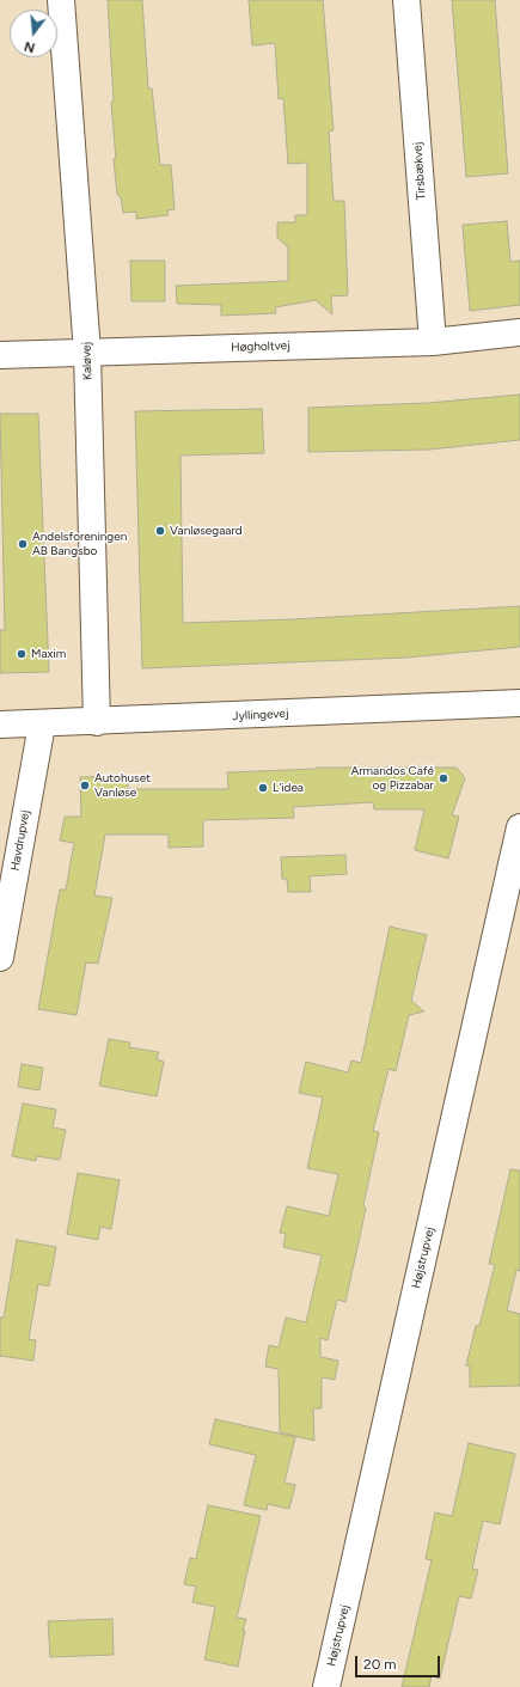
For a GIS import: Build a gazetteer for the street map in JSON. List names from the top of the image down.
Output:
{
  "streets": {
    "street": [
      "Tirsbækvej",
      "Høgholtvej",
      "Kaløvej",
      "Jyllingevej",
      "Havdrupvej",
      "Højstrupvej"
    ]
  },
  "crossings": [
    ["Tirsbækvej", "Høgholtvej"],
    ["Høgholtvej", "Kaløvej"],
    ["Kaløvej", "Jyllingevej"],
    ["Jyllingevej", "Havdrupvej"]
  ],
  "places": [
    "Vanløsegaard",
    "Andelsforeningen AB Bangsbo",
    "Maxim",
    "Armandos Café og Pizzabar",
    "Autohuset Vanløse",
    "L'idea"
  ],
  "scale_bar": "20 m",
  "north": "bottom"
}
